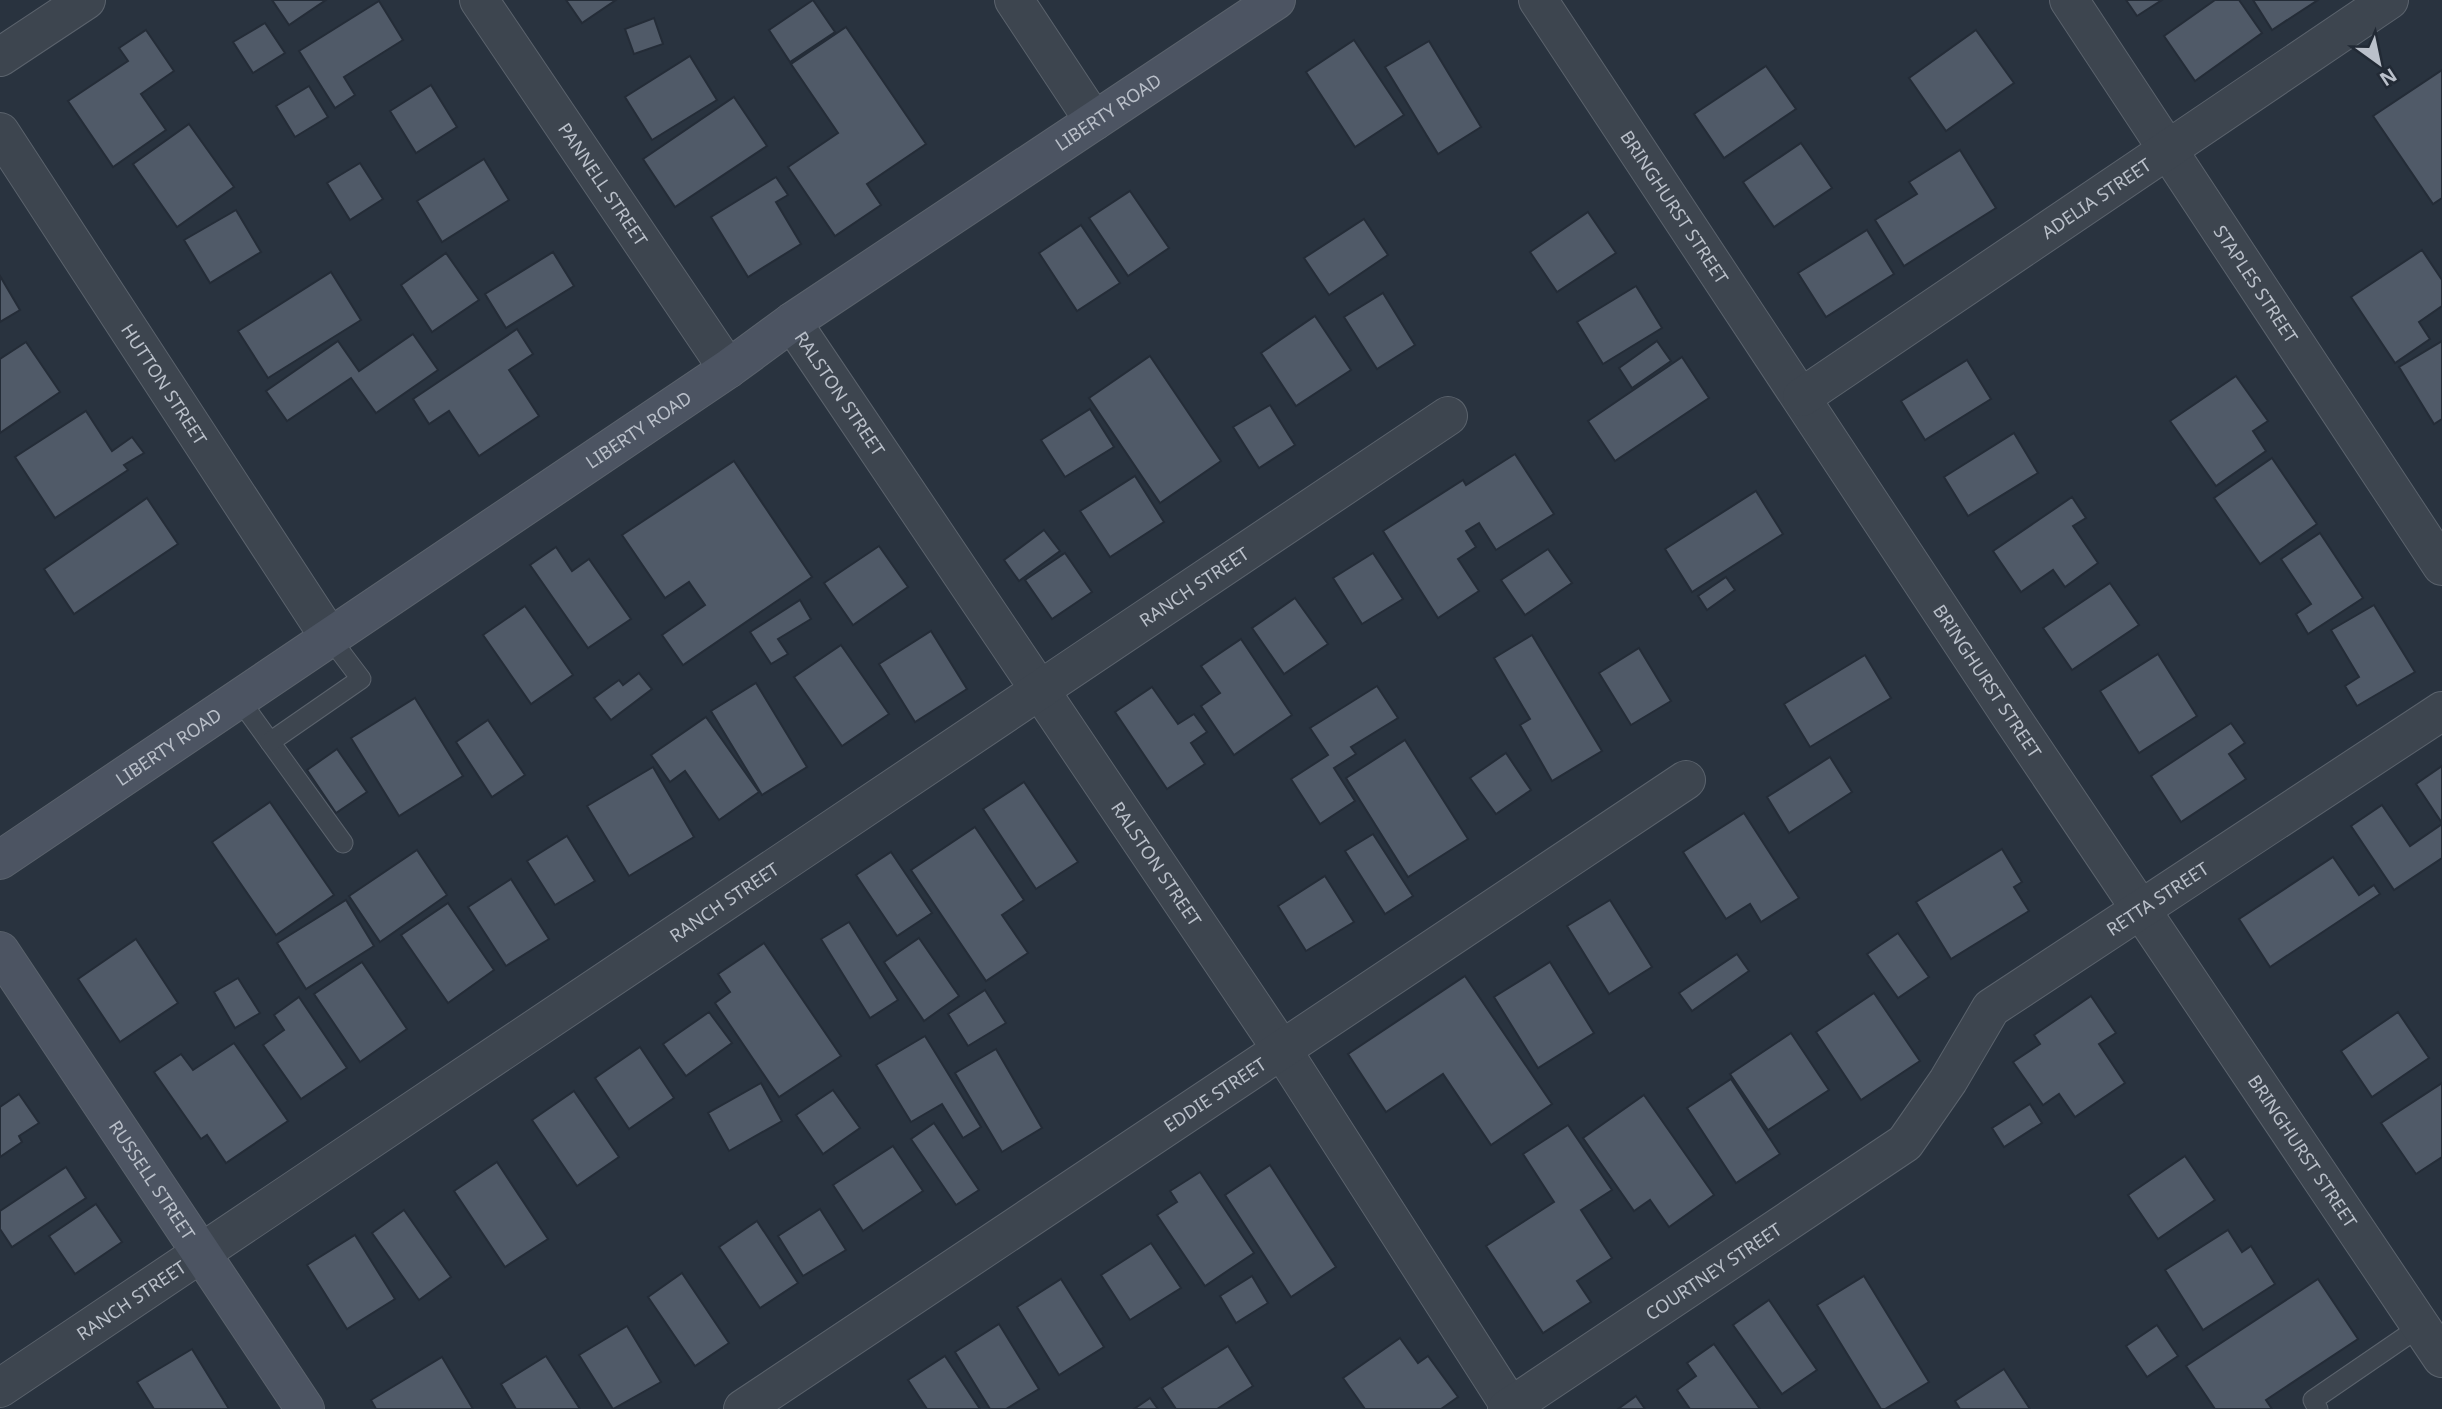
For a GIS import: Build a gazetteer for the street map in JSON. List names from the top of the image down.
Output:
{
  "streets": {
    "main road": ["LIBERTY ROAD", "RUSSELL STREET"],
    "street": [
      "PANNELL STREET",
      "ADELIA STREET",
      "BRINGHURST STREET",
      "STAPLES STREET",
      "HUTTON STREET",
      "RALSTON STREET",
      "RANCH STREET",
      "RETTA STREET",
      "EDDIE STREET",
      "COURTNEY STREET"
    ]
  },
  "crossings": [
    ["LIBERTY ROAD", "PANNELL STREET"],
    ["LIBERTY ROAD", "HUTTON STREET"],
    ["LIBERTY ROAD", "RALSTON STREET"],
    ["ADELIA STREET", "BRINGHURST STREET"],
    ["ADELIA STREET", "STAPLES STREET"],
    ["BRINGHURST STREET", "RETTA STREET"],
    ["RALSTON STREET", "RANCH STREET"],
    ["RALSTON STREET", "EDDIE STREET"],
    ["RALSTON STREET", "COURTNEY STREET"],
    ["RANCH STREET", "RUSSELL STREET"],
    ["RETTA STREET", "COURTNEY STREET"]
  ],
  "north": "bottom right"
}
